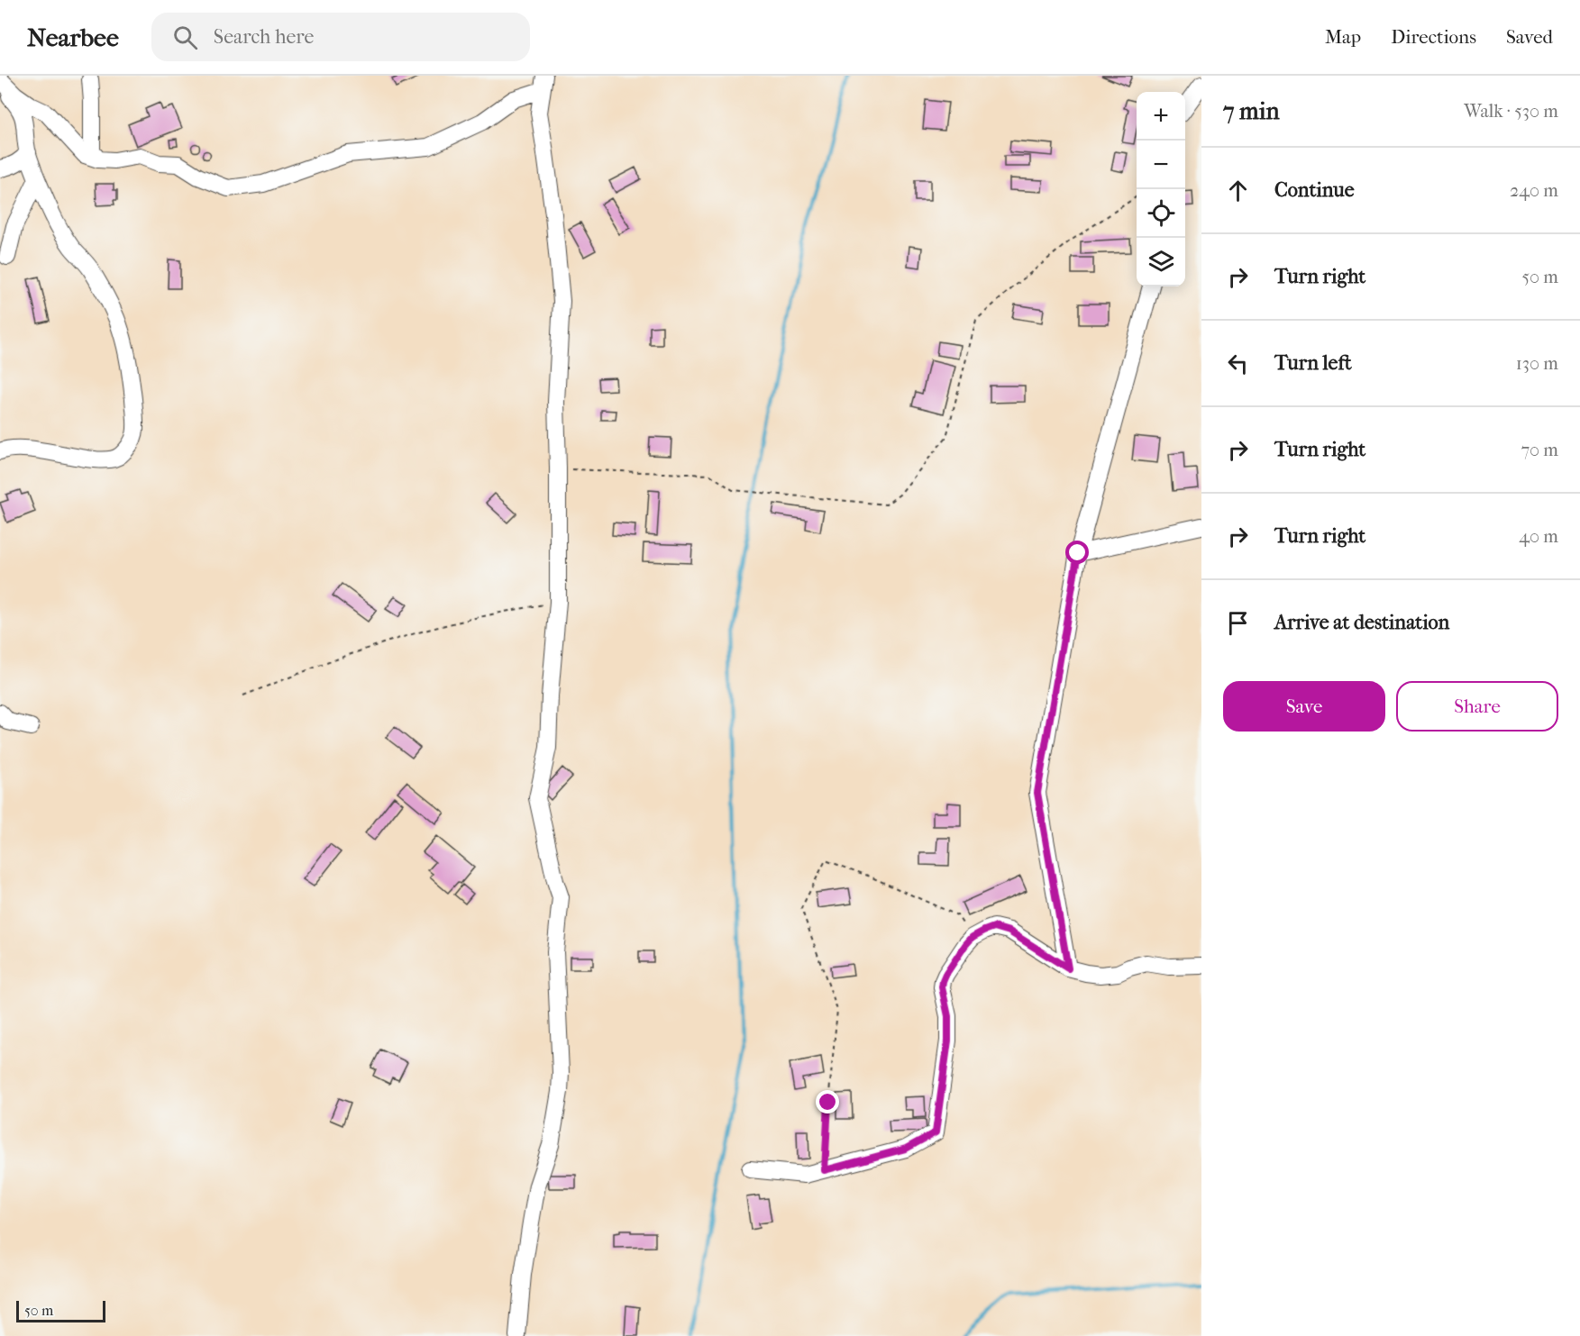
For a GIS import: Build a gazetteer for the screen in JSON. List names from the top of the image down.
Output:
{
  "scale_bar": "50 m",
  "page": {
    "header": "Nearbee",
    "search": "Search here",
    "nav": ["Map", "Directions", "Saved"],
    "heading": ["7 min", "Walk · 530 m"],
    "map_buttons": ["+", "−"],
    "list": [
      ["Continue", "240 m"],
      ["Turn right", "50 m"],
      ["Turn left", "130 m"],
      ["Turn right", "70 m"],
      ["Turn right", "40 m"],
      "Arrive at destination"
    ],
    "buttons": ["Save", "Share"],
    "scale": "50 m"
  }
}
